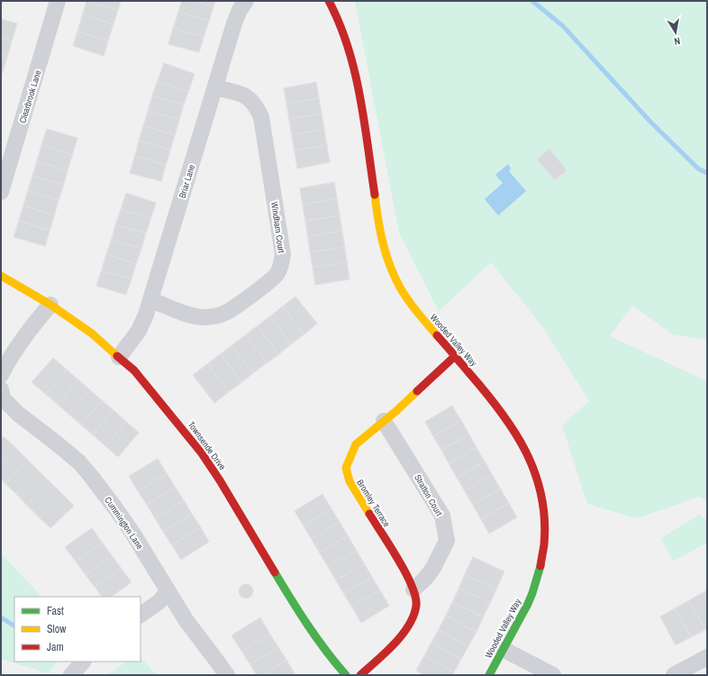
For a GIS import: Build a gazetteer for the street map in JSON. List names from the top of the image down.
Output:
{
  "streets": {
    "street": [
      "Clearbrook Lane",
      "Briar Lane",
      "Windham Court",
      "Wooded Valley Way",
      "Townsende Drive",
      "Stratton Court",
      "Bromley Terrace",
      "Cummington Lane"
    ]
  },
  "crossings": [
    ["Briar Lane", "Windham Court"],
    ["Briar Lane", "Townsende Drive"],
    ["Wooded Valley Way", "Bromley Terrace"],
    ["Stratton Court", "Bromley Terrace"]
  ],
  "legend": ["Fast", "Slow", "Jam"],
  "north": "bottom"
}
